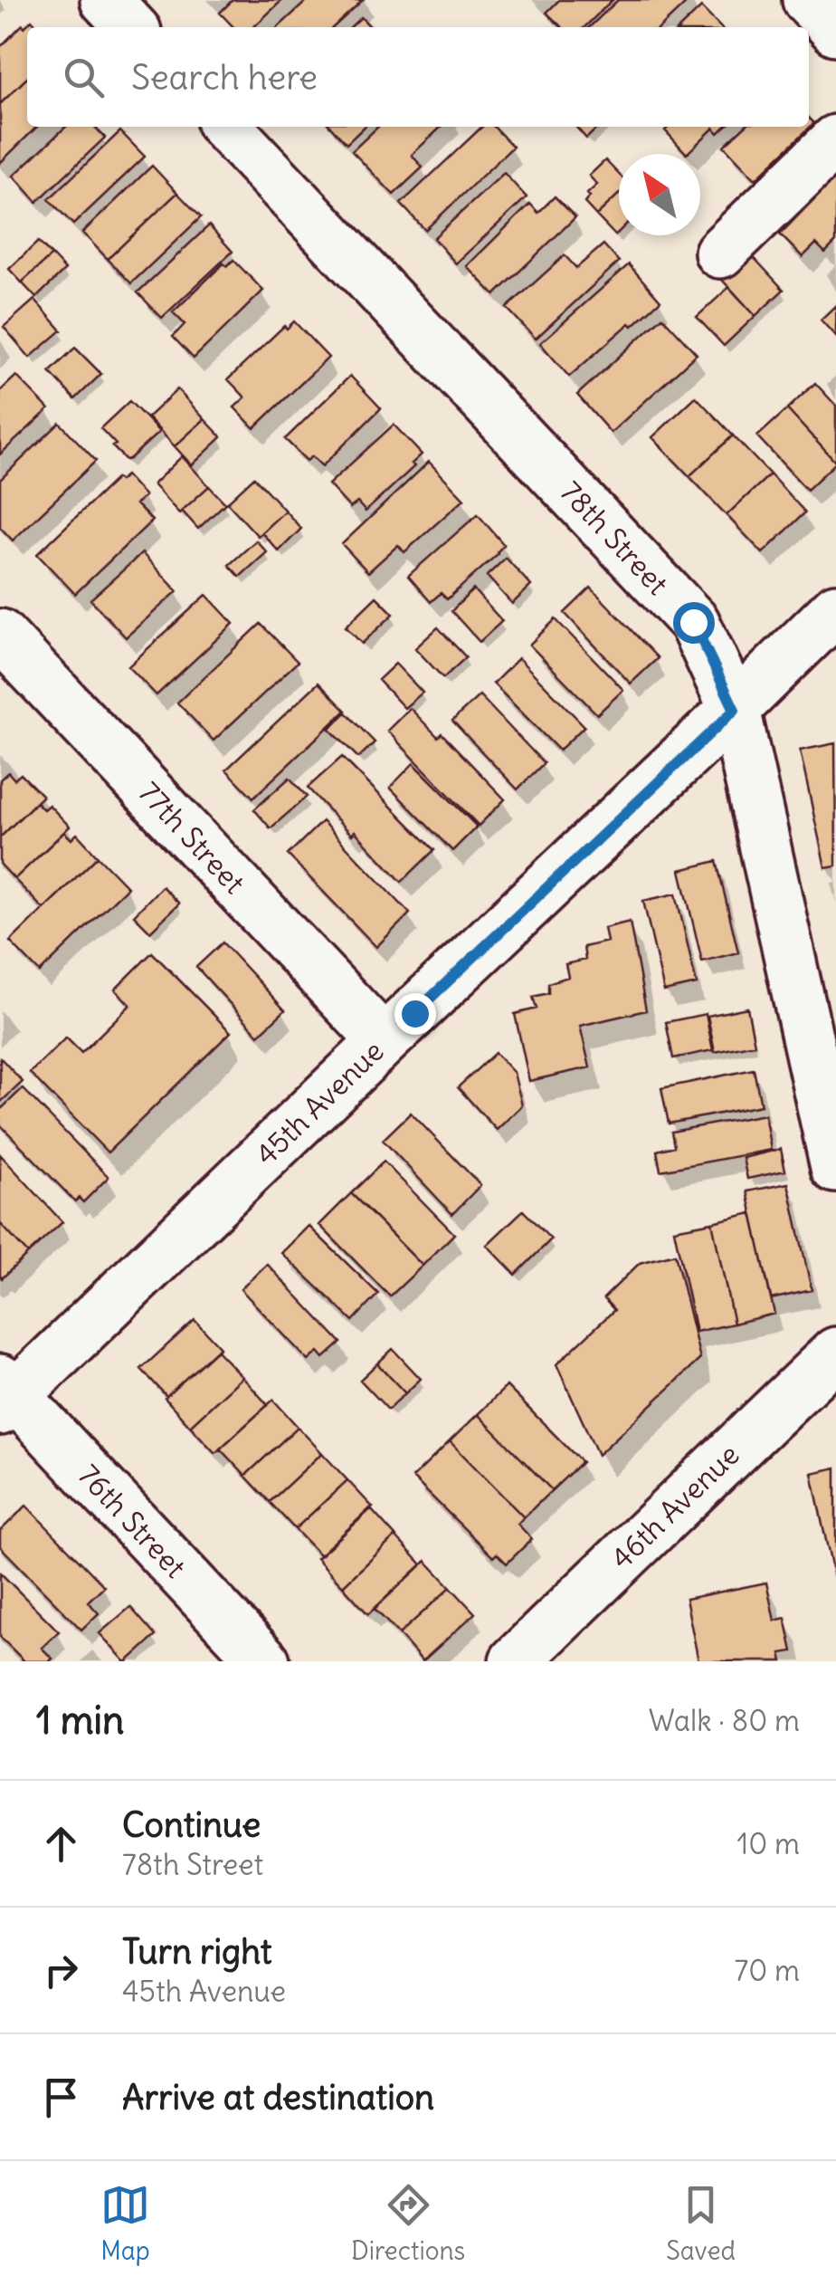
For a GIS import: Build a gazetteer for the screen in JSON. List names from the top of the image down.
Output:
{
  "streets": {
    "street": [
      "78th Street",
      "77th Street",
      "45th Avenue",
      "46th Avenue",
      "76th Street"
    ]
  },
  "crossings": [
    ["78th Street", "45th Avenue"],
    ["77th Street", "45th Avenue"],
    ["45th Avenue", "76th Street"]
  ],
  "north": "top left",
  "page": {
    "search": "Search here",
    "heading": ["1 min", "Walk · 80 m"],
    "list": [
      ["Continue", "78th Street", "10 m"],
      ["Turn right", "45th Avenue", "70 m"],
      "Arrive at destination"
    ],
    "nav": ["Map", "Directions", "Saved"]
  }
}
